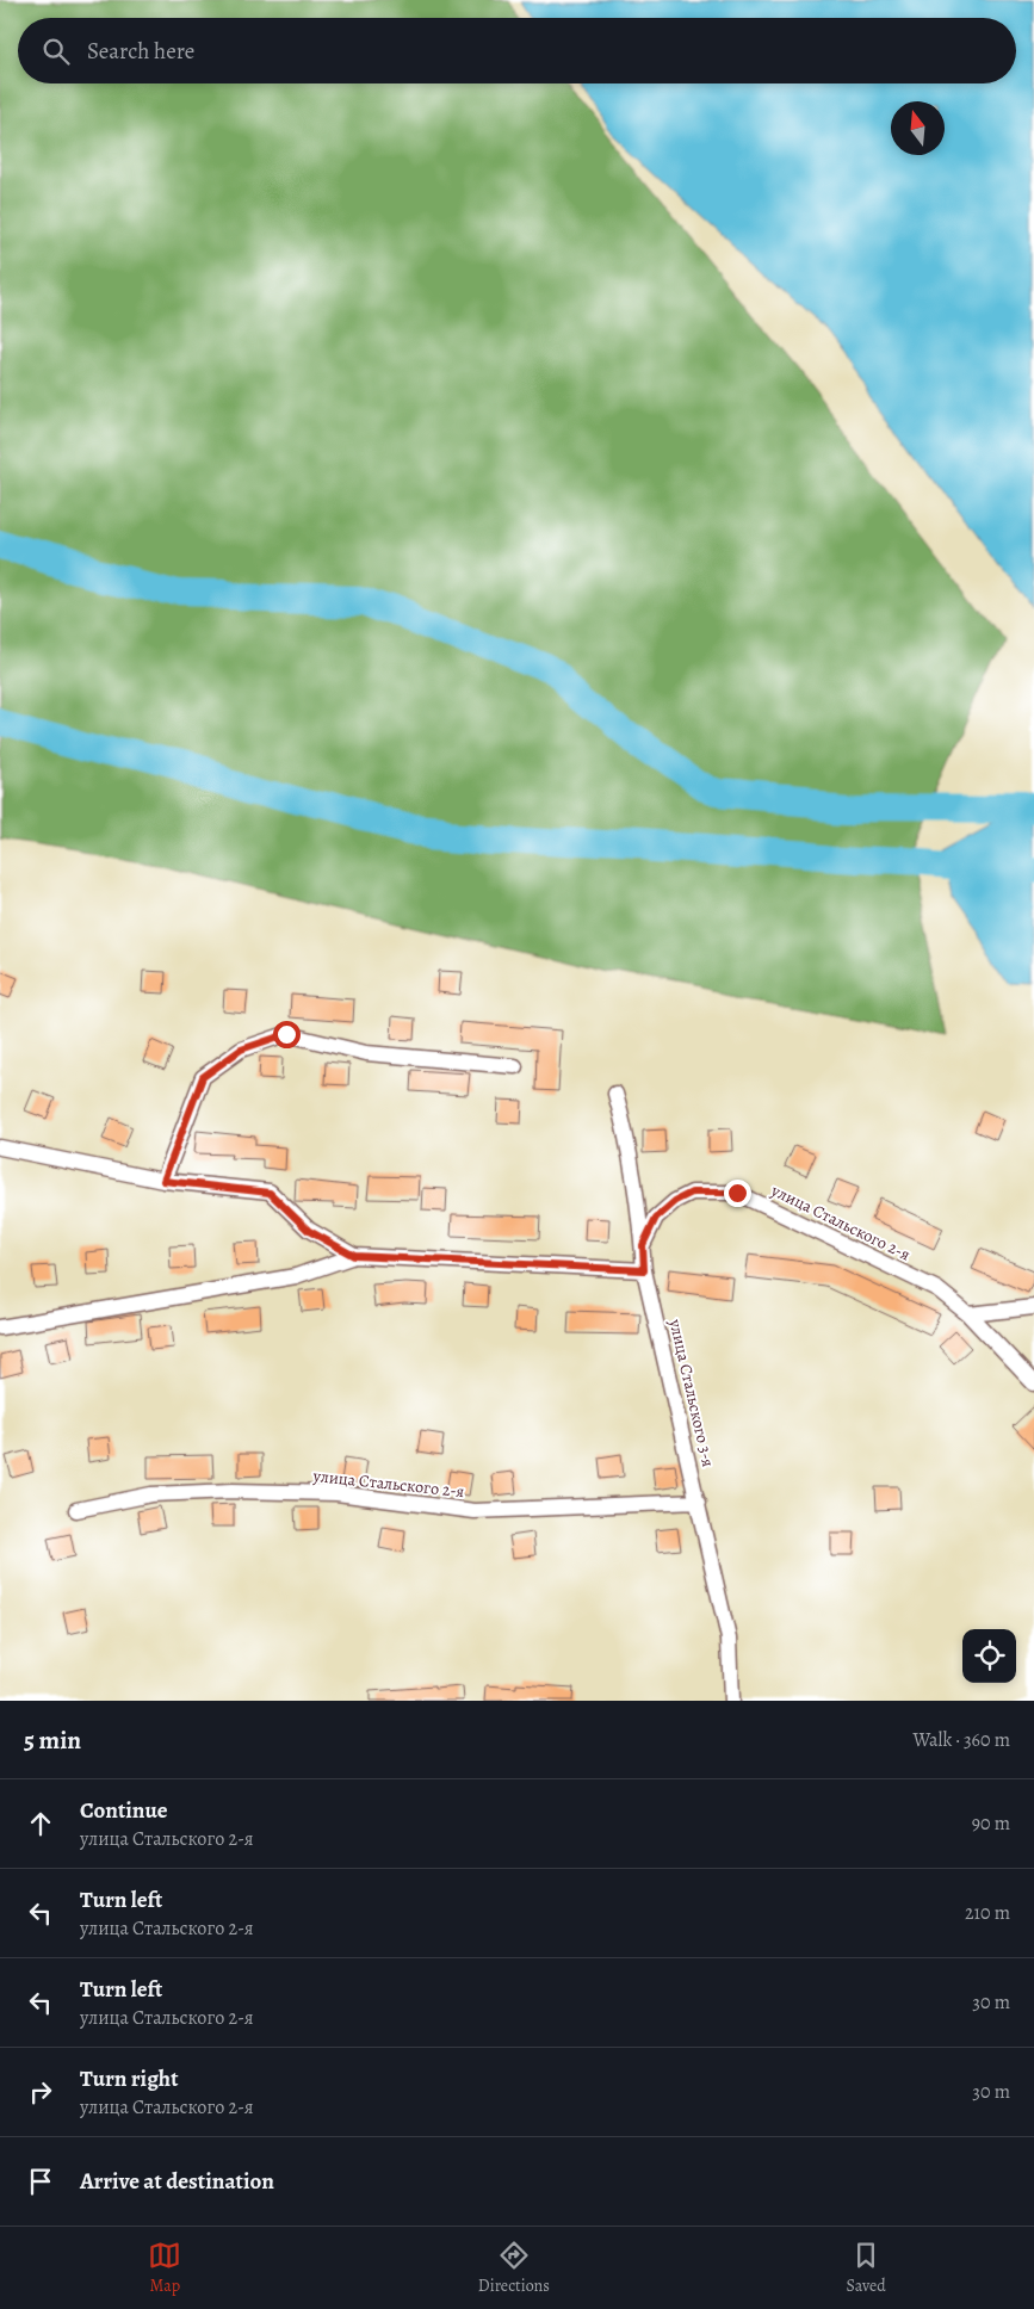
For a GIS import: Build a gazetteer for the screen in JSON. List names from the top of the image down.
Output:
{
  "streets": {
    "street": ["улица Стальского 2-я", "улица Стальского 3-я"]
  },
  "crossings": [
    ["улица Стальского 2-я", "улица Стальского 3-я"]
  ],
  "north": "top",
  "page": {
    "search": "Search here",
    "heading": ["5 min", "Walk · 360 m"],
    "list": [
      ["Continue", "улица Стальского 2-я", "90 m"],
      ["Turn left", "улица Стальского 2-я", "210 m"],
      ["Turn left", "улица Стальского 2-я", "30 m"],
      ["Turn right", "улица Стальского 2-я", "30 m"],
      "Arrive at destination"
    ],
    "nav": ["Map", "Directions", "Saved"]
  }
}
